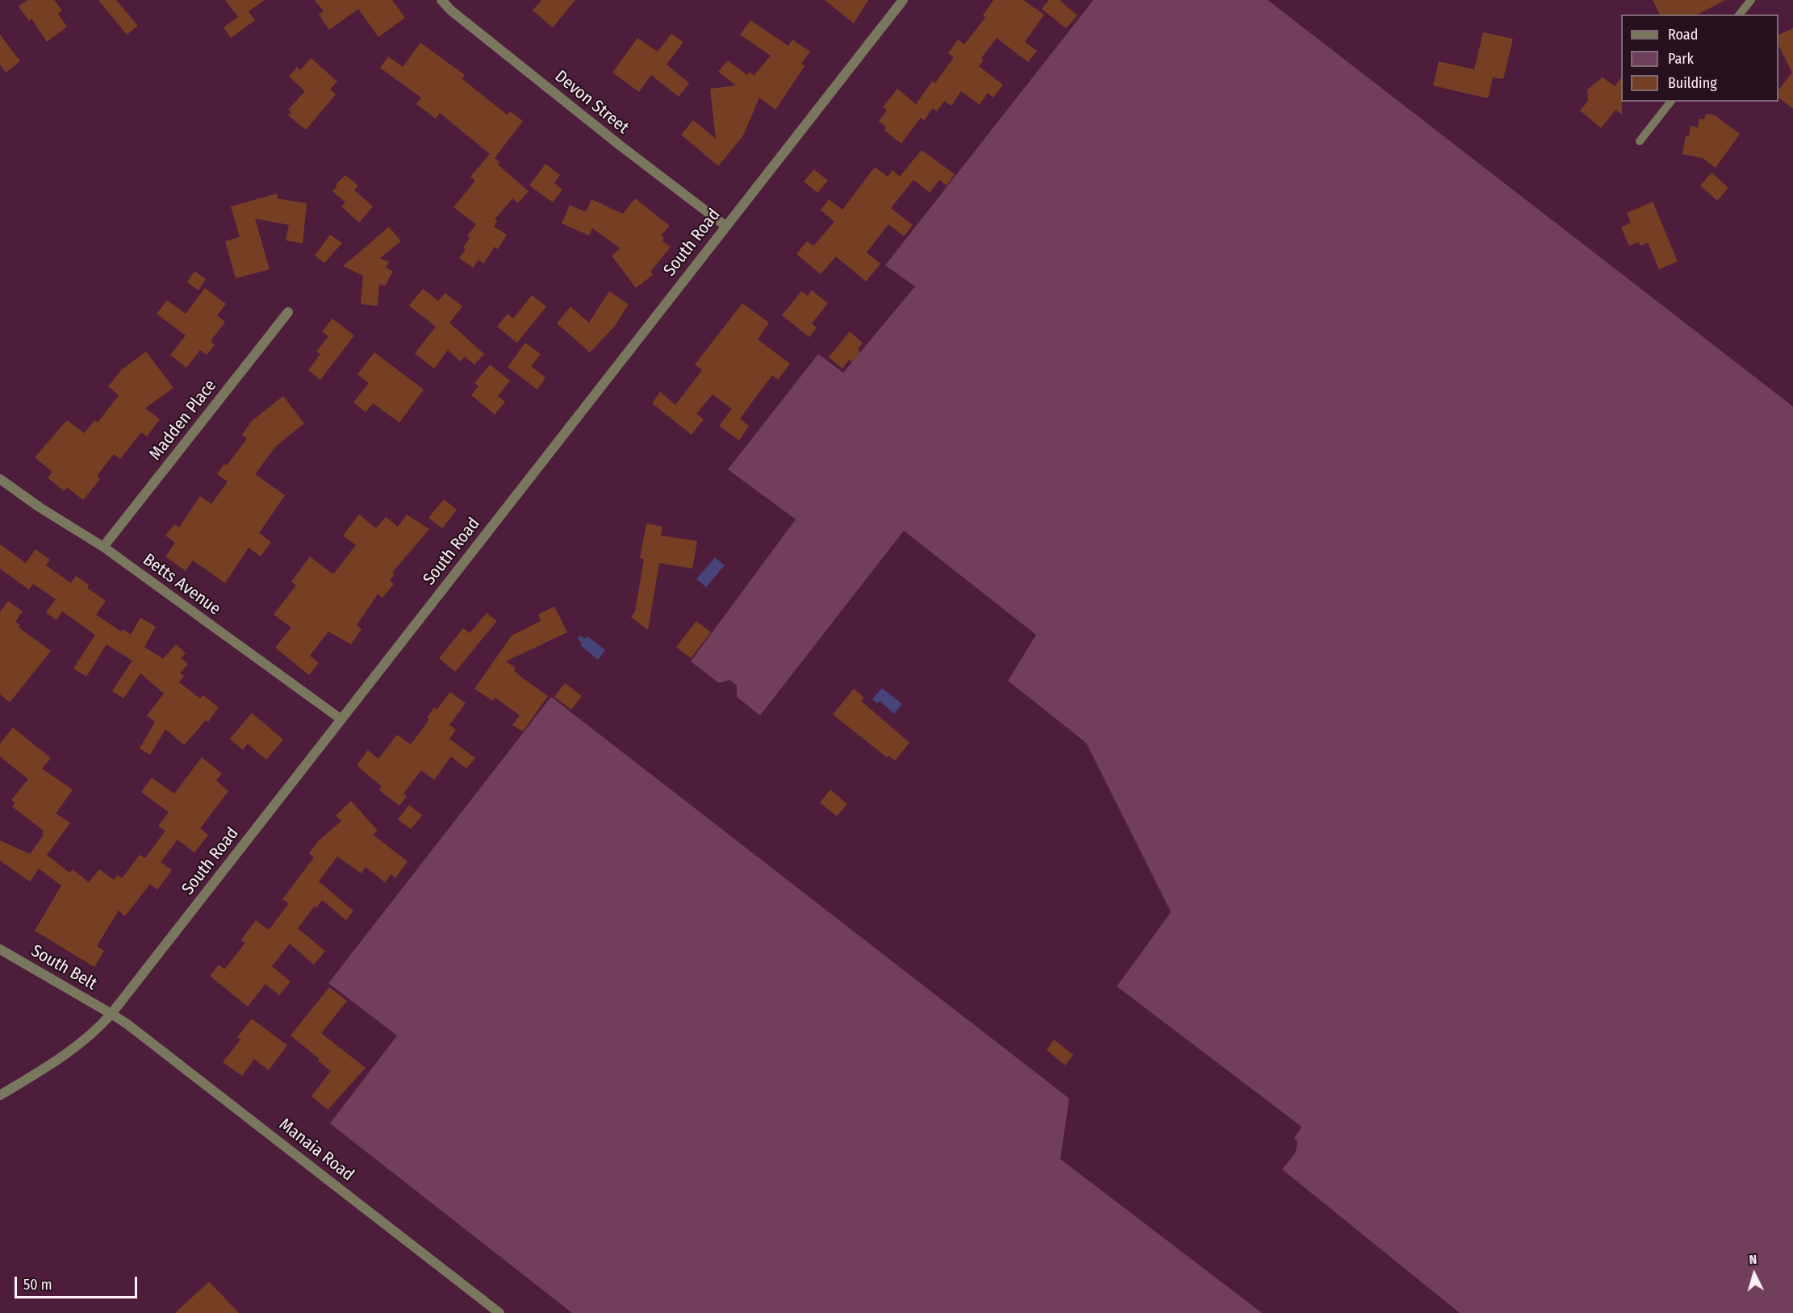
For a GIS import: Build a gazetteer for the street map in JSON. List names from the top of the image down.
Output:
{
  "streets": {
    "street": [
      "Devon Street",
      "South Road",
      "Madden Place",
      "Betts Avenue",
      "South Belt",
      "Manaia Road"
    ]
  },
  "crossings": [
    ["Devon Street", "South Road"],
    ["South Road", "Betts Avenue"],
    ["South Road", "South Belt"],
    ["South Road", "Manaia Road"],
    ["Madden Place", "Betts Avenue"],
    ["South Belt", "Manaia Road"]
  ],
  "legend": ["Road", "Park", "Building"],
  "scale_bar": "50 m",
  "north": "top"
}
